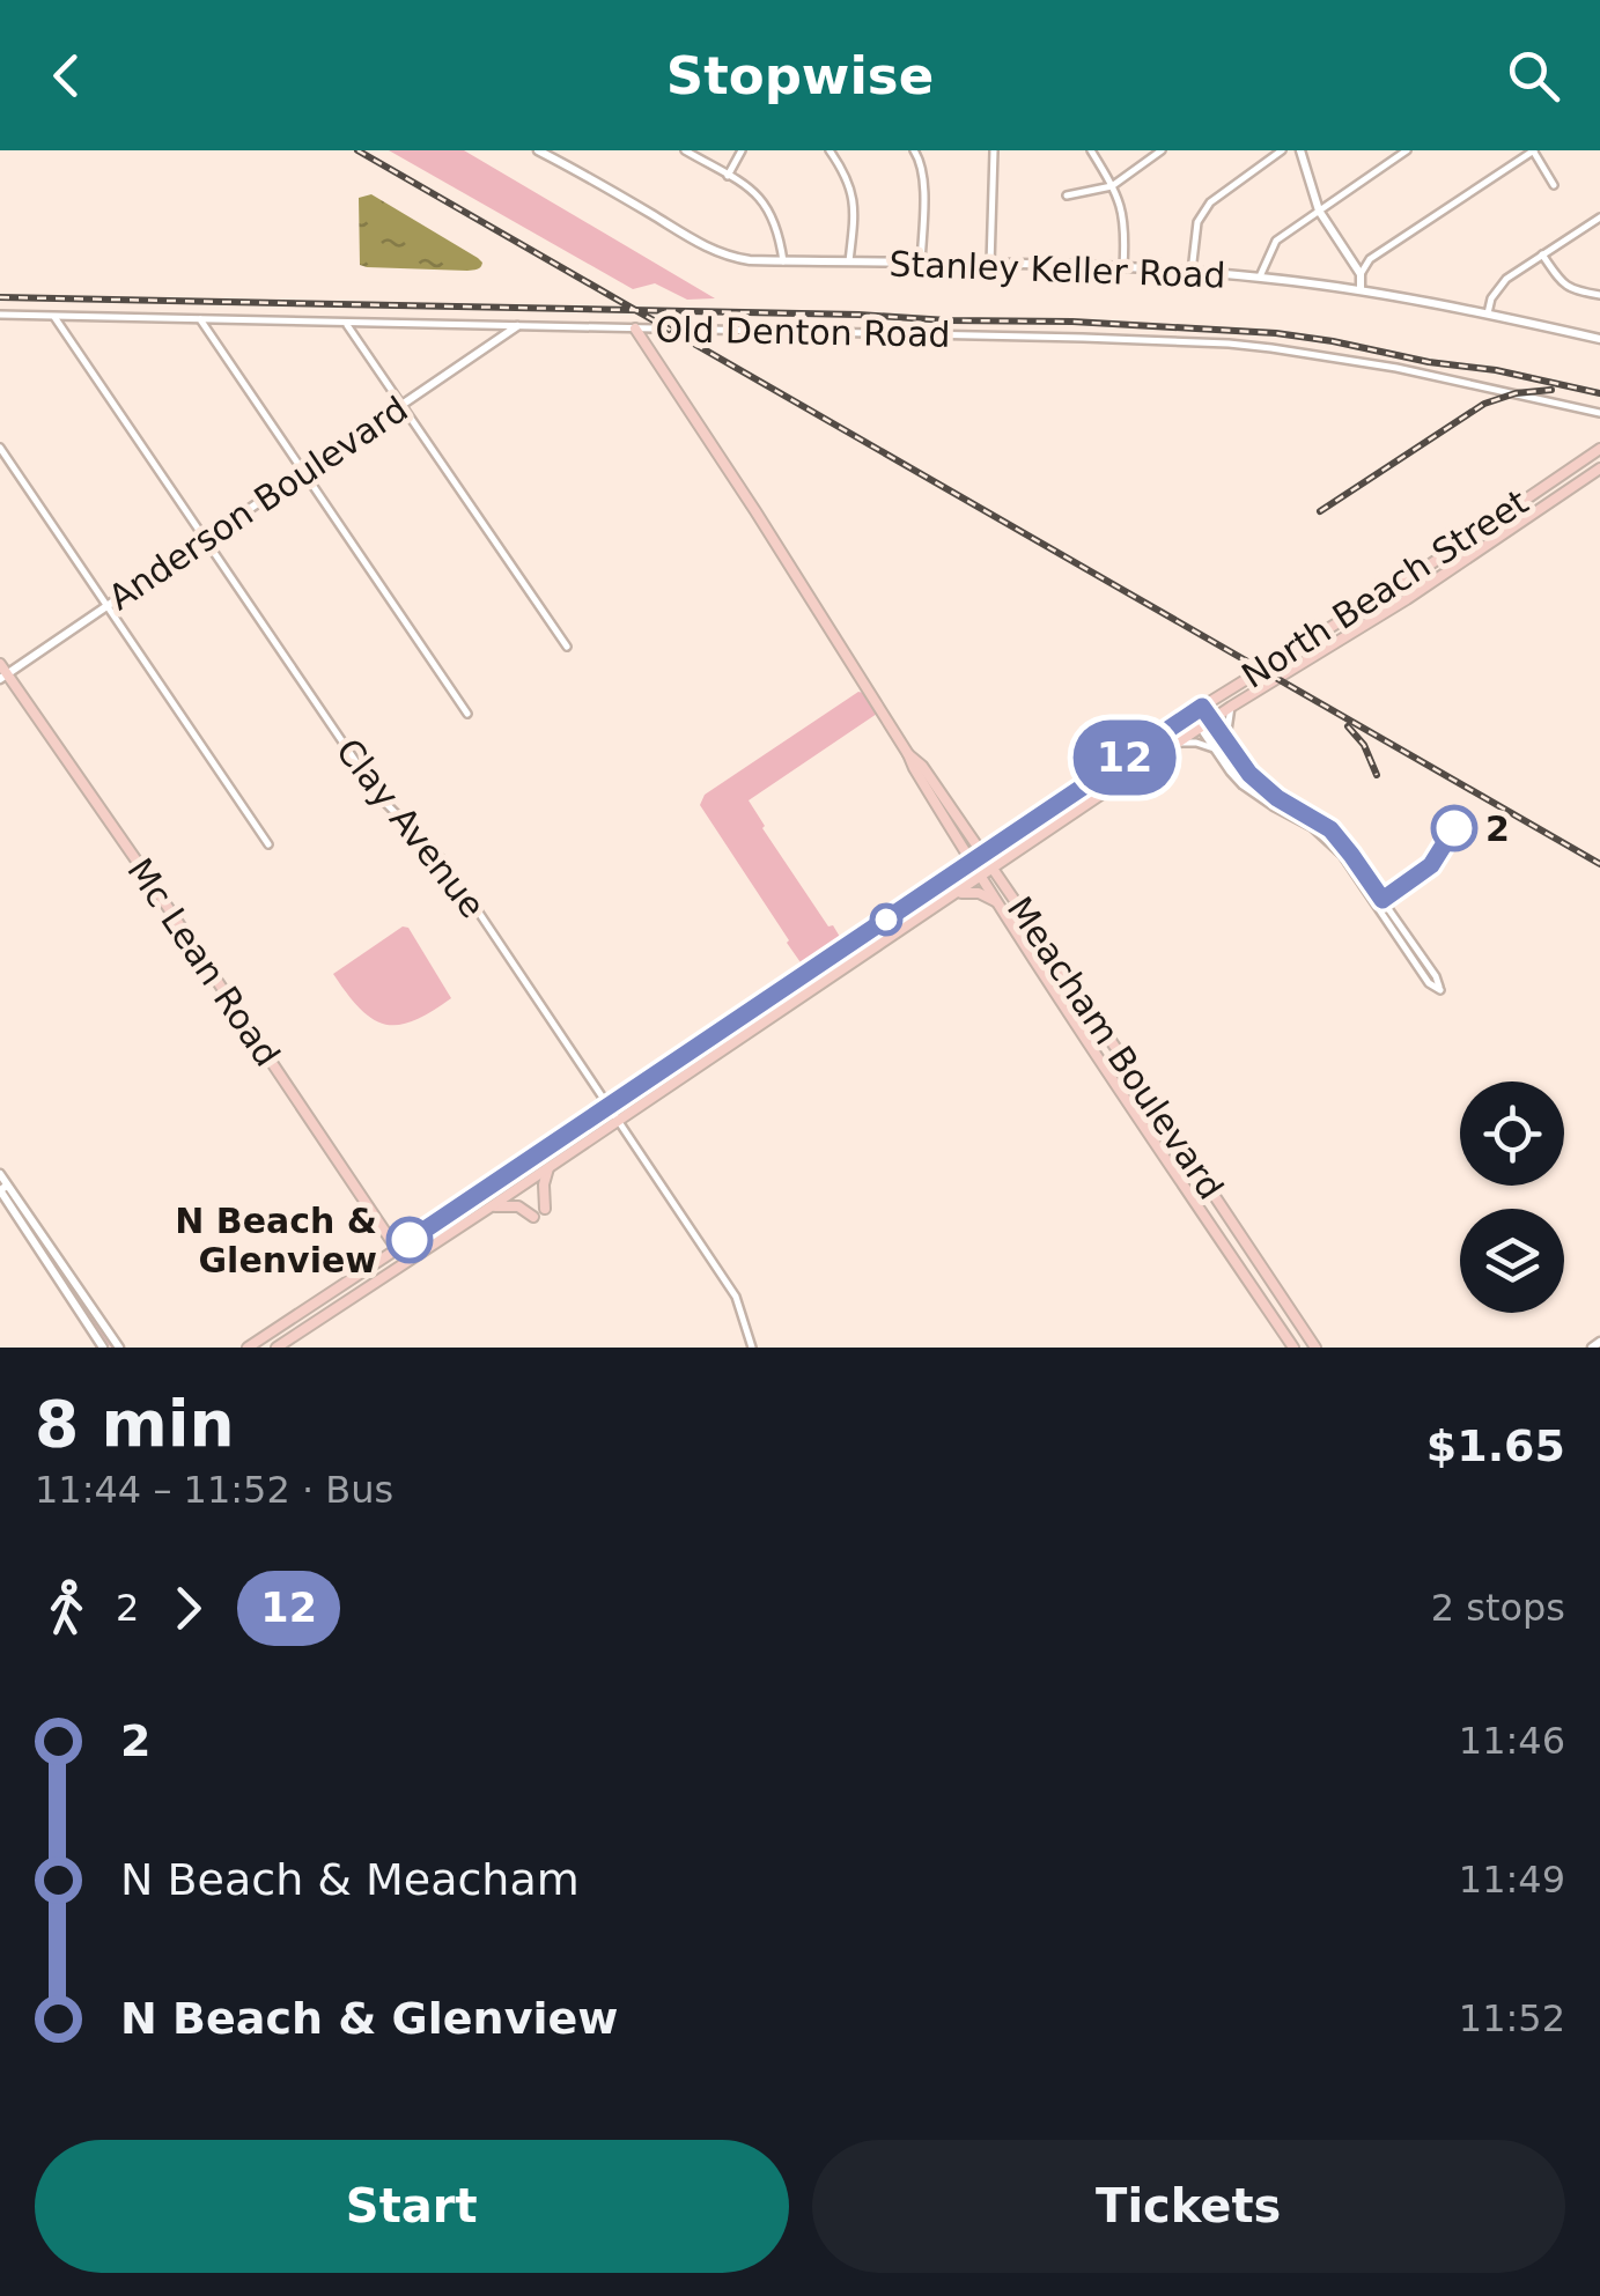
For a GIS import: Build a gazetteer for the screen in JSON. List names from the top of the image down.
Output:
{
  "streets": {
    "main road": ["North Beach Street", "Mc Lean Road", "Meacham Boulevard"],
    "street": [
      "Stanley Keller Road",
      "Old Denton Road",
      "Anderson Boulevard",
      "Clay Avenue"
    ]
  },
  "crossings": [
    ["Old Denton Road", "Anderson Boulevard"],
    ["Old Denton Road", "Clay Avenue"],
    ["Old Denton Road", "Meacham Boulevard"],
    ["Anderson Boulevard", "Clay Avenue"],
    ["Anderson Boulevard", "Mc Lean Road"],
    ["North Beach Street", "Clay Avenue"],
    ["North Beach Street", "Mc Lean Road"],
    ["North Beach Street", "Meacham Boulevard"]
  ],
  "places": ["2", "N Beach & Glenview"],
  "lines": ["bus line 12"],
  "page": {
    "header": "Stopwise",
    "on_map": "12",
    "heading": ["8 min", "11:44 – 11:52 · Bus", "$1.65"],
    "legs": ["2", "12", "2 stops"],
    "list": [
      {
        "name": "2",
        "value": "11:46"
      },
      {
        "name": "N Beach & Meacham",
        "value": "11:49"
      },
      {
        "name": "N Beach & Glenview",
        "value": "11:52"
      }
    ],
    "buttons": ["Start", "Tickets"]
  }
}
